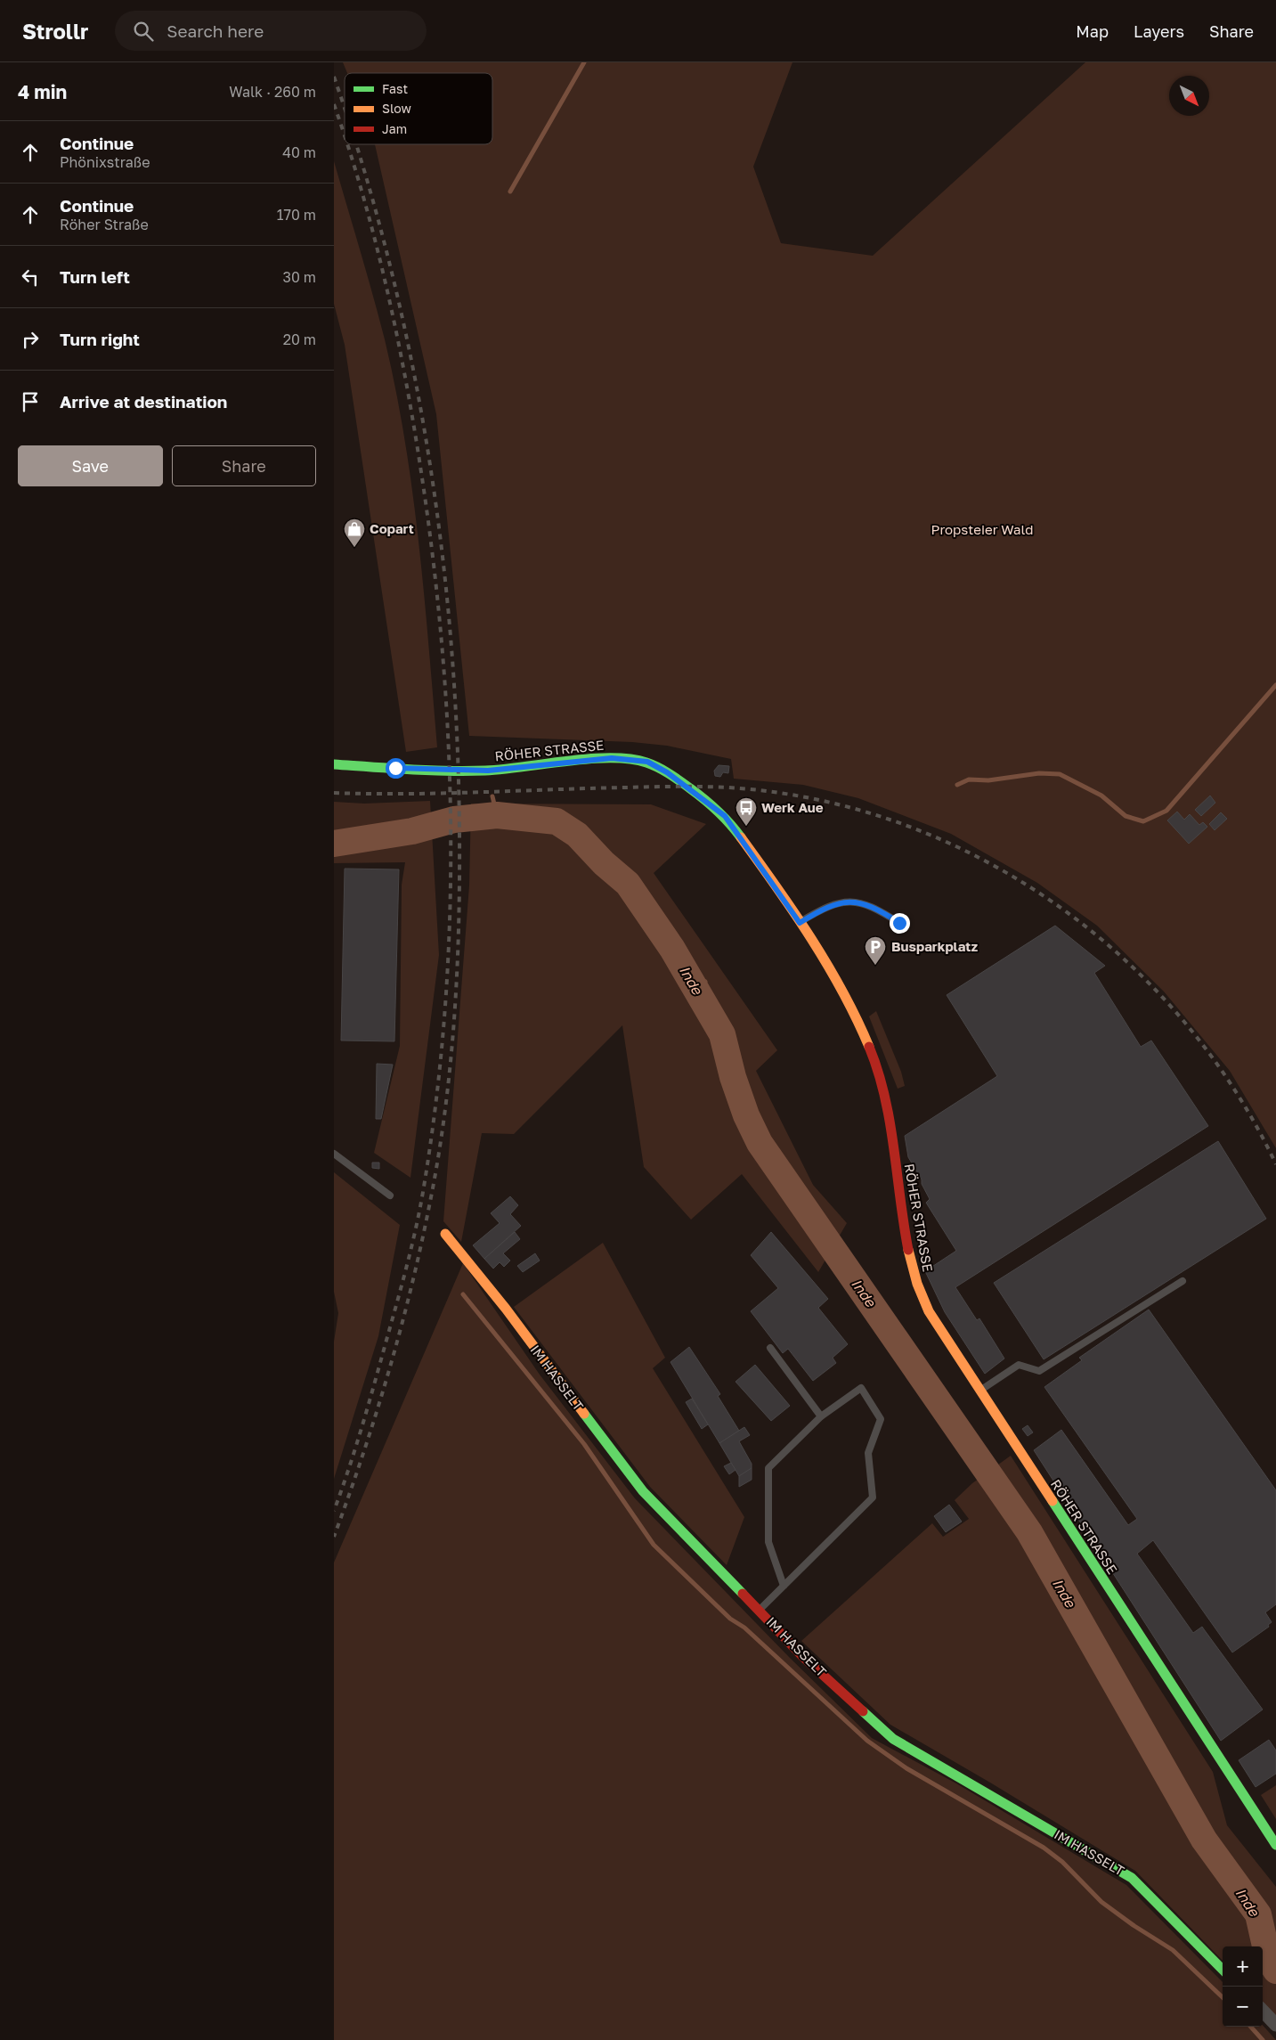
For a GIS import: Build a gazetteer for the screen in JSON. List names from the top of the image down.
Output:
{
  "streets": {
    "main road": ["RÖHER STRASSE", "IM HASSELT"]
  },
  "water": ["Inde"],
  "parks": ["Propsteier Wald"],
  "places": {
    "shop": ["Copart"],
    "bus stop": ["Werk Aue"],
    "parking": ["Busparkplatz"]
  },
  "legend": ["Fast", "Slow", "Jam"],
  "north": "bottom right",
  "page": {
    "header": "Strollr",
    "search": "Search here",
    "nav": ["Map", "Layers", "Share"],
    "heading": ["4 min", "Walk · 260 m"],
    "list": [
      ["Continue", "Phönixstraße", "40 m"],
      ["Continue", "Röher Straße", "170 m"],
      ["Turn left", "30 m"],
      ["Turn right", "20 m"],
      "Arrive at destination"
    ],
    "buttons": ["Save", "Share"],
    "map_buttons": ["+", "−"]
  }
}
